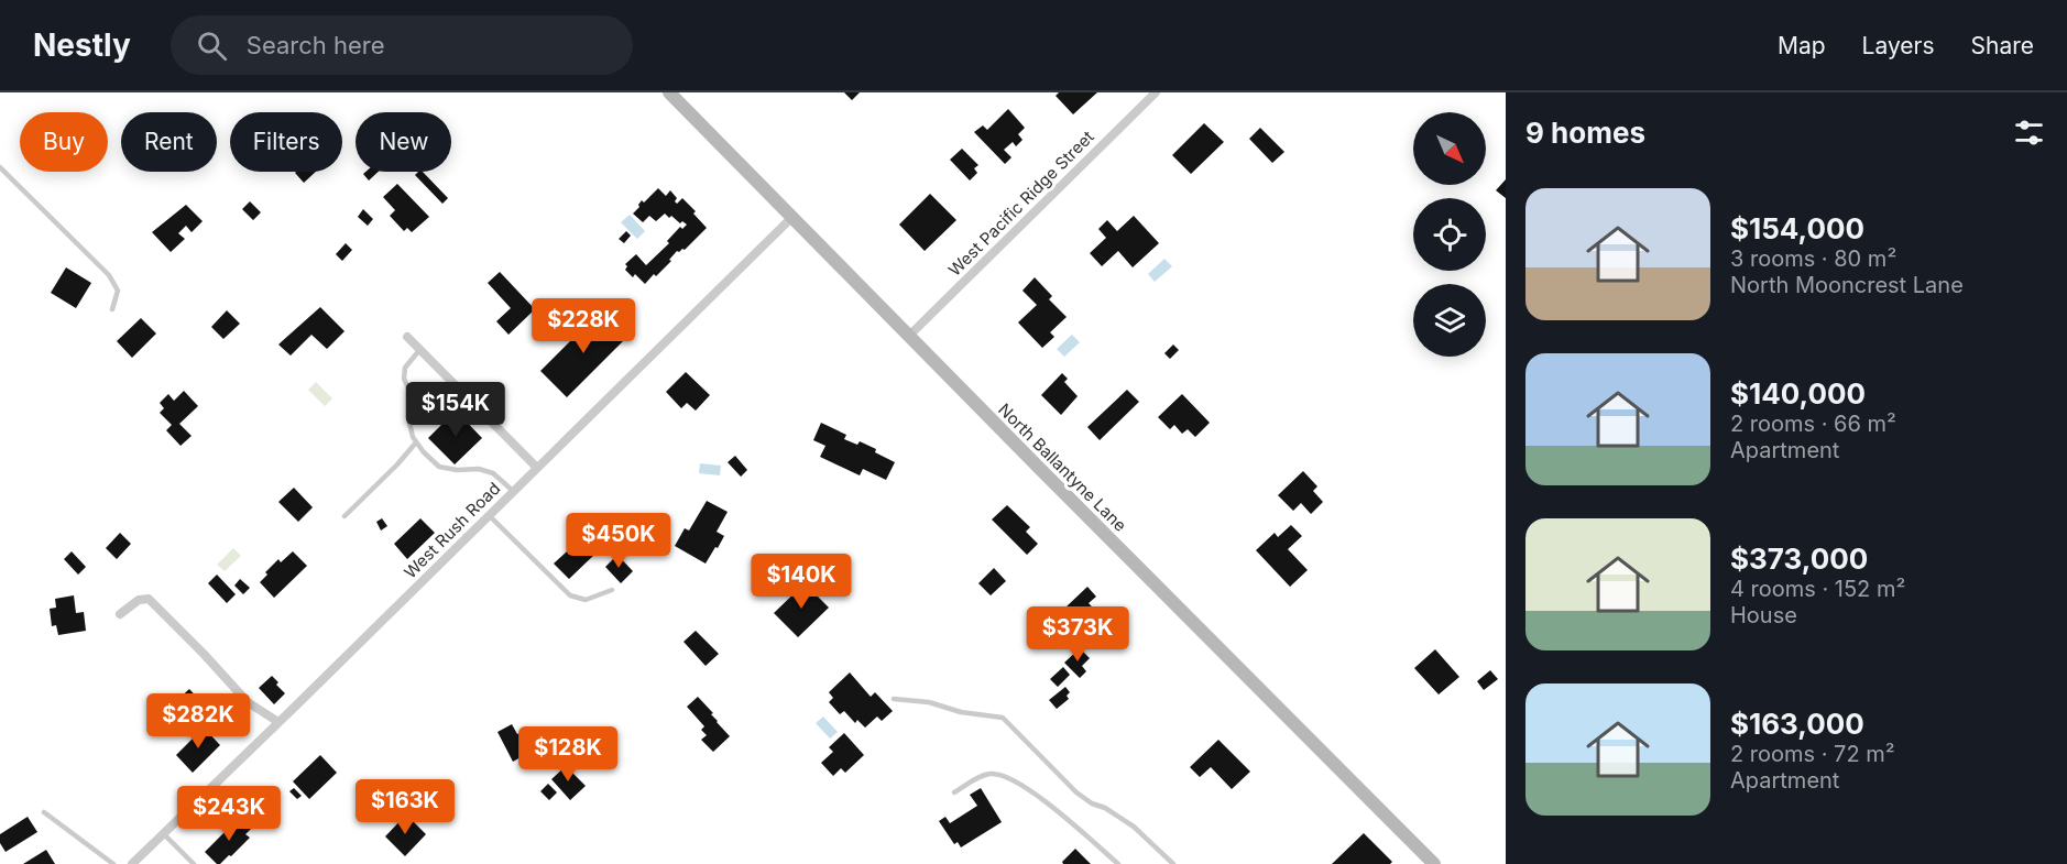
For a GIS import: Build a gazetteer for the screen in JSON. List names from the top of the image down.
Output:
{
  "streets": {
    "street": ["West Pacific Ridge Street", "North Ballantyne Lane", "West Rush Road"]
  },
  "crossings": [
    ["West Pacific Ridge Street", "North Ballantyne Lane"],
    ["North Ballantyne Lane", "West Rush Road"]
  ],
  "north": "bottom right",
  "page": {
    "header": "Nestly",
    "search": "Search here",
    "nav": ["Map", "Layers", "Share"],
    "heading": "9 homes",
    "chip": [
      "Buy",
      "Rent",
      "Filters",
      "New"
    ],
    "list": [
      {
        "name": "$154,000",
        "note": "3 rooms · 80 m² · North Mooncrest Lane"
      },
      {
        "name": "$140,000",
        "note": "2 rooms · 66 m² · Apartment"
      },
      {
        "name": "$373,000",
        "note": "4 rooms · 152 m² · House"
      },
      {
        "name": "$163,000",
        "note": "2 rooms · 72 m² · Apartment"
      }
    ],
    "price": [
      "$228K",
      "$154K",
      "$450K",
      "$140K",
      "$373K",
      "$282K",
      "$128K",
      "$163K",
      "$243K"
    ]
  }
}
